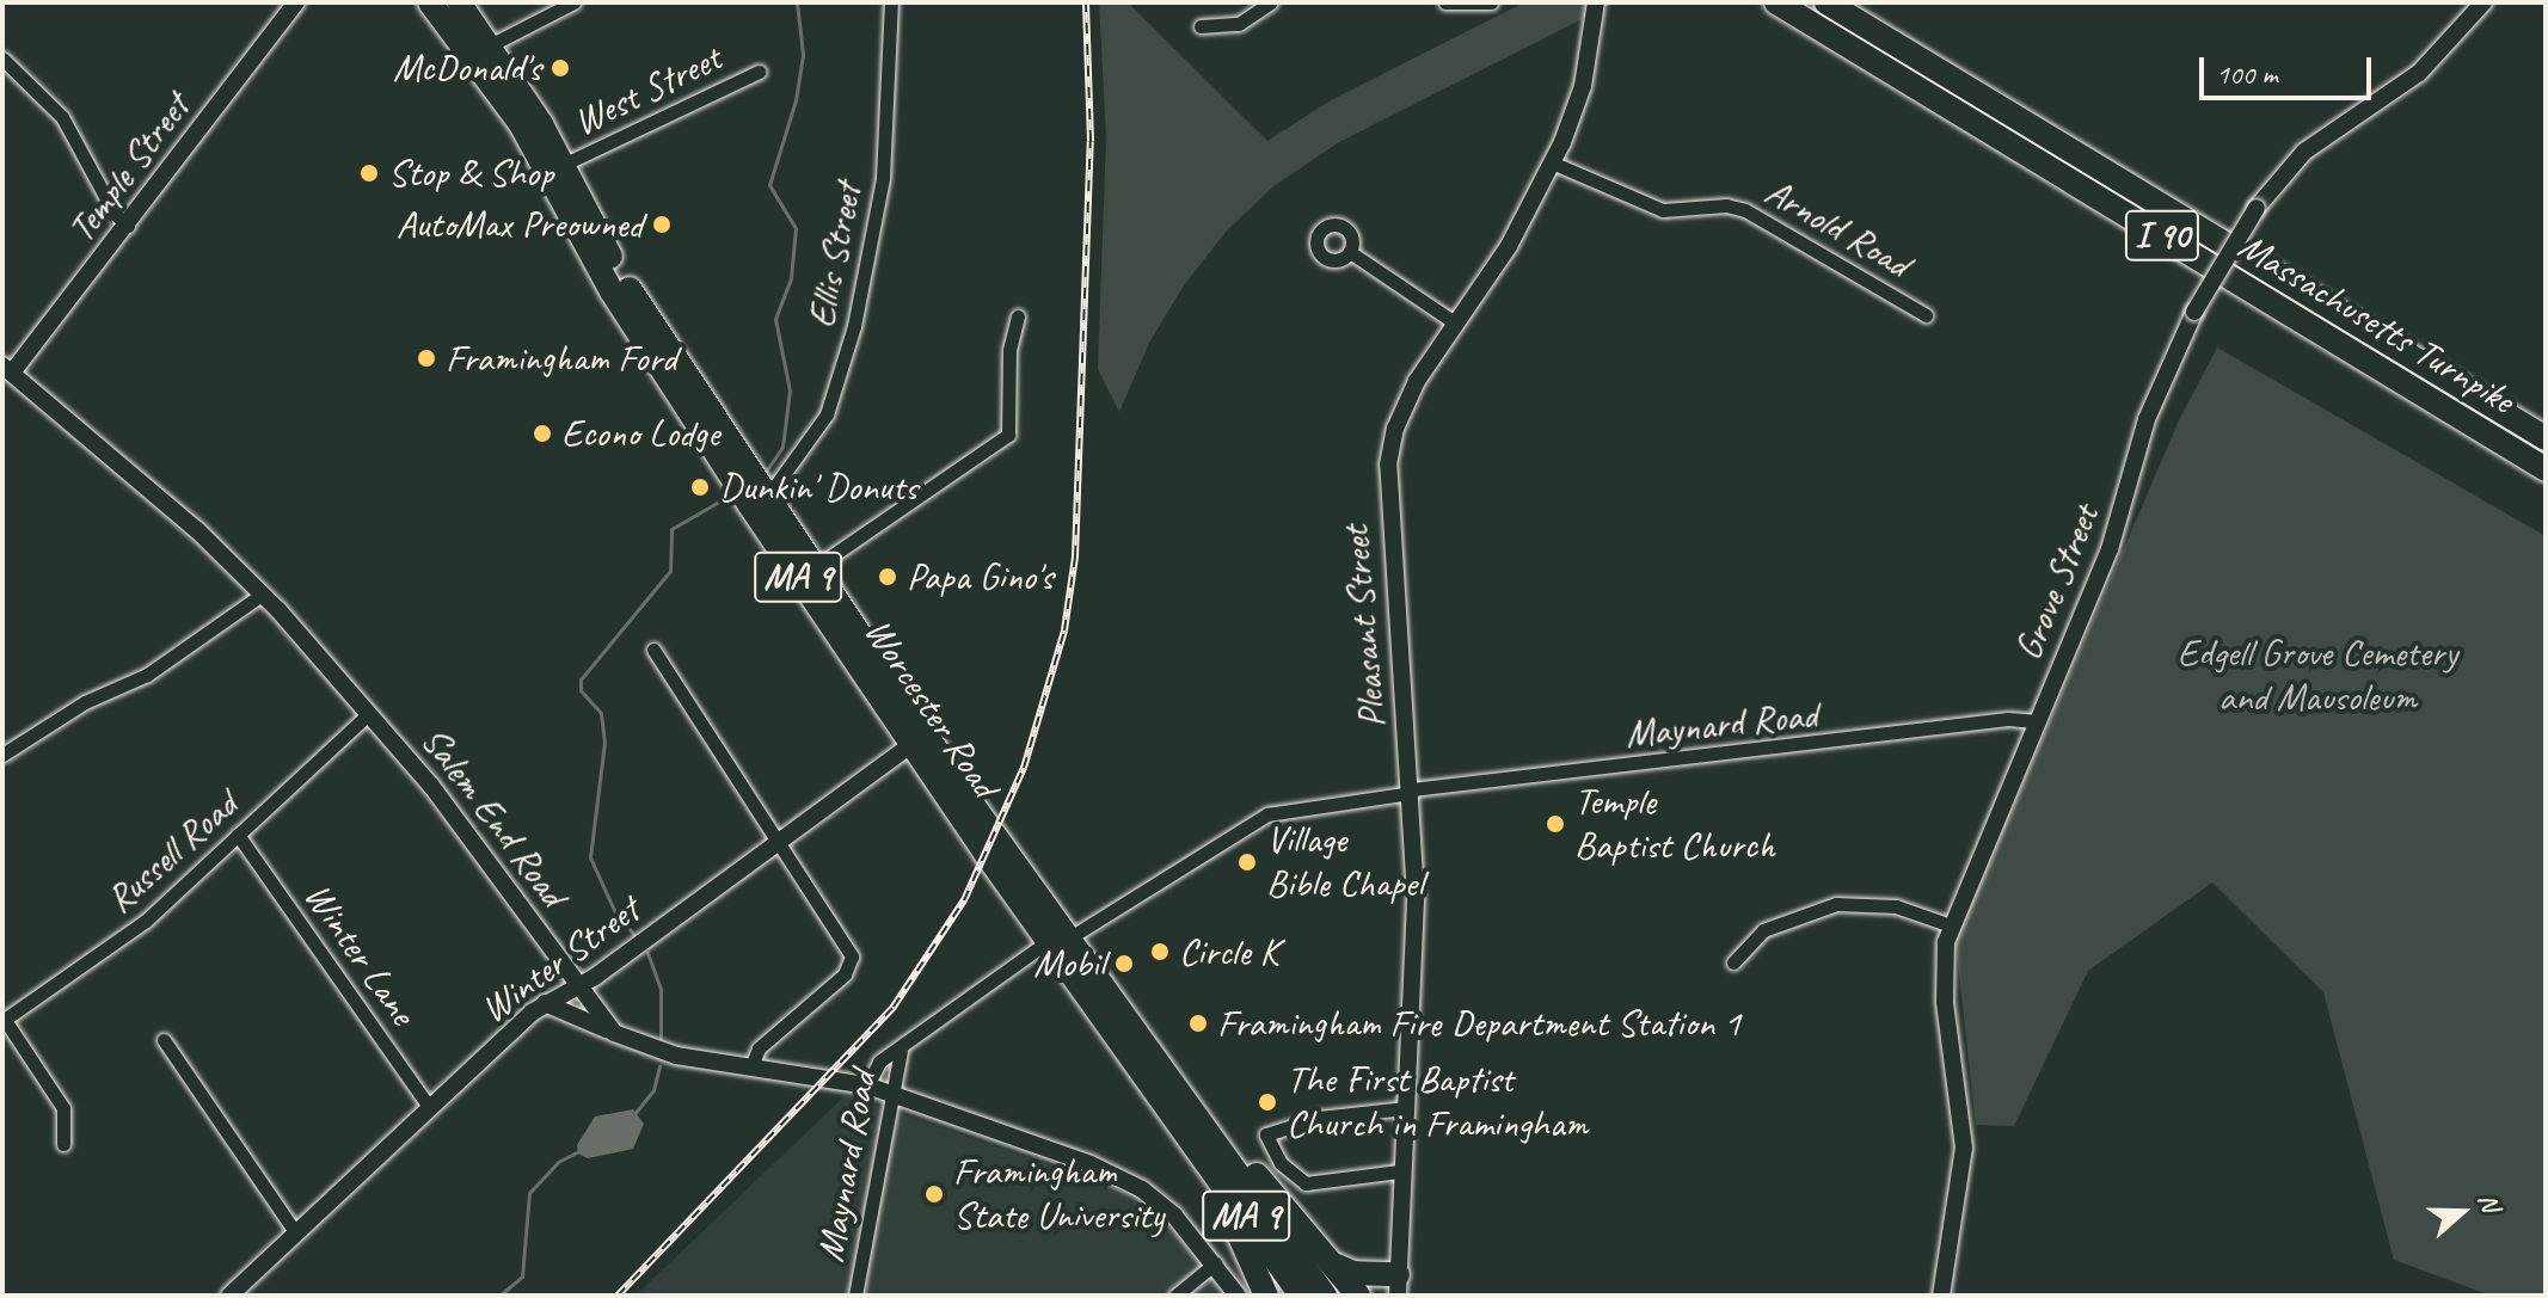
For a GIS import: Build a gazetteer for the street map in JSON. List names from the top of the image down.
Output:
{
  "streets": {
    "highway": [
      "I 90",
      "Massachusetts Turnpike",
      "MA 9",
      "Worcester Road"
    ],
    "street": [
      "West Street",
      "Temple Street",
      "Arnold Road",
      "Ellis Street",
      "Grove Street",
      "Pleasant Street",
      "Maynard Road",
      "Salem End Road",
      "Russell Road",
      "Winter Lane",
      "Winter Street"
    ]
  },
  "crossings": [
    ["West Street", "Worcester Road"],
    ["Temple Street", "Salem End Road"],
    ["Arnold Road", "Pleasant Street"],
    ["Ellis Street", "Worcester Road"],
    ["Grove Street", "Maynard Road"],
    ["Pleasant Street", "Maynard Road"],
    ["Worcester Road", "Maynard Road"],
    ["Worcester Road", "Winter Street"],
    ["Maynard Road", "Salem End Road"],
    ["Salem End Road", "Russell Road"],
    ["Salem End Road", "Winter Street"],
    ["Russell Road", "Winter Lane"],
    ["Winter Lane", "Winter Street"]
  ],
  "parks": ["Edgell Grove Cemetery and Mausoleum"],
  "places": [
    "McDonald's",
    "Stop & Shop",
    "AutoMax Preowned",
    "Framingham Ford",
    "Econo Lodge",
    "Dunkin' Donuts",
    "Papa Gino's",
    "Temple Baptist Church",
    "Village Bible Chapel",
    "Circle K",
    "Mobil",
    "Framingham Fire Department Station 1",
    "The First Baptist Church in Framingham",
    "Framingham State University"
  ],
  "scale_bar": "100 m",
  "north": "right"
}
